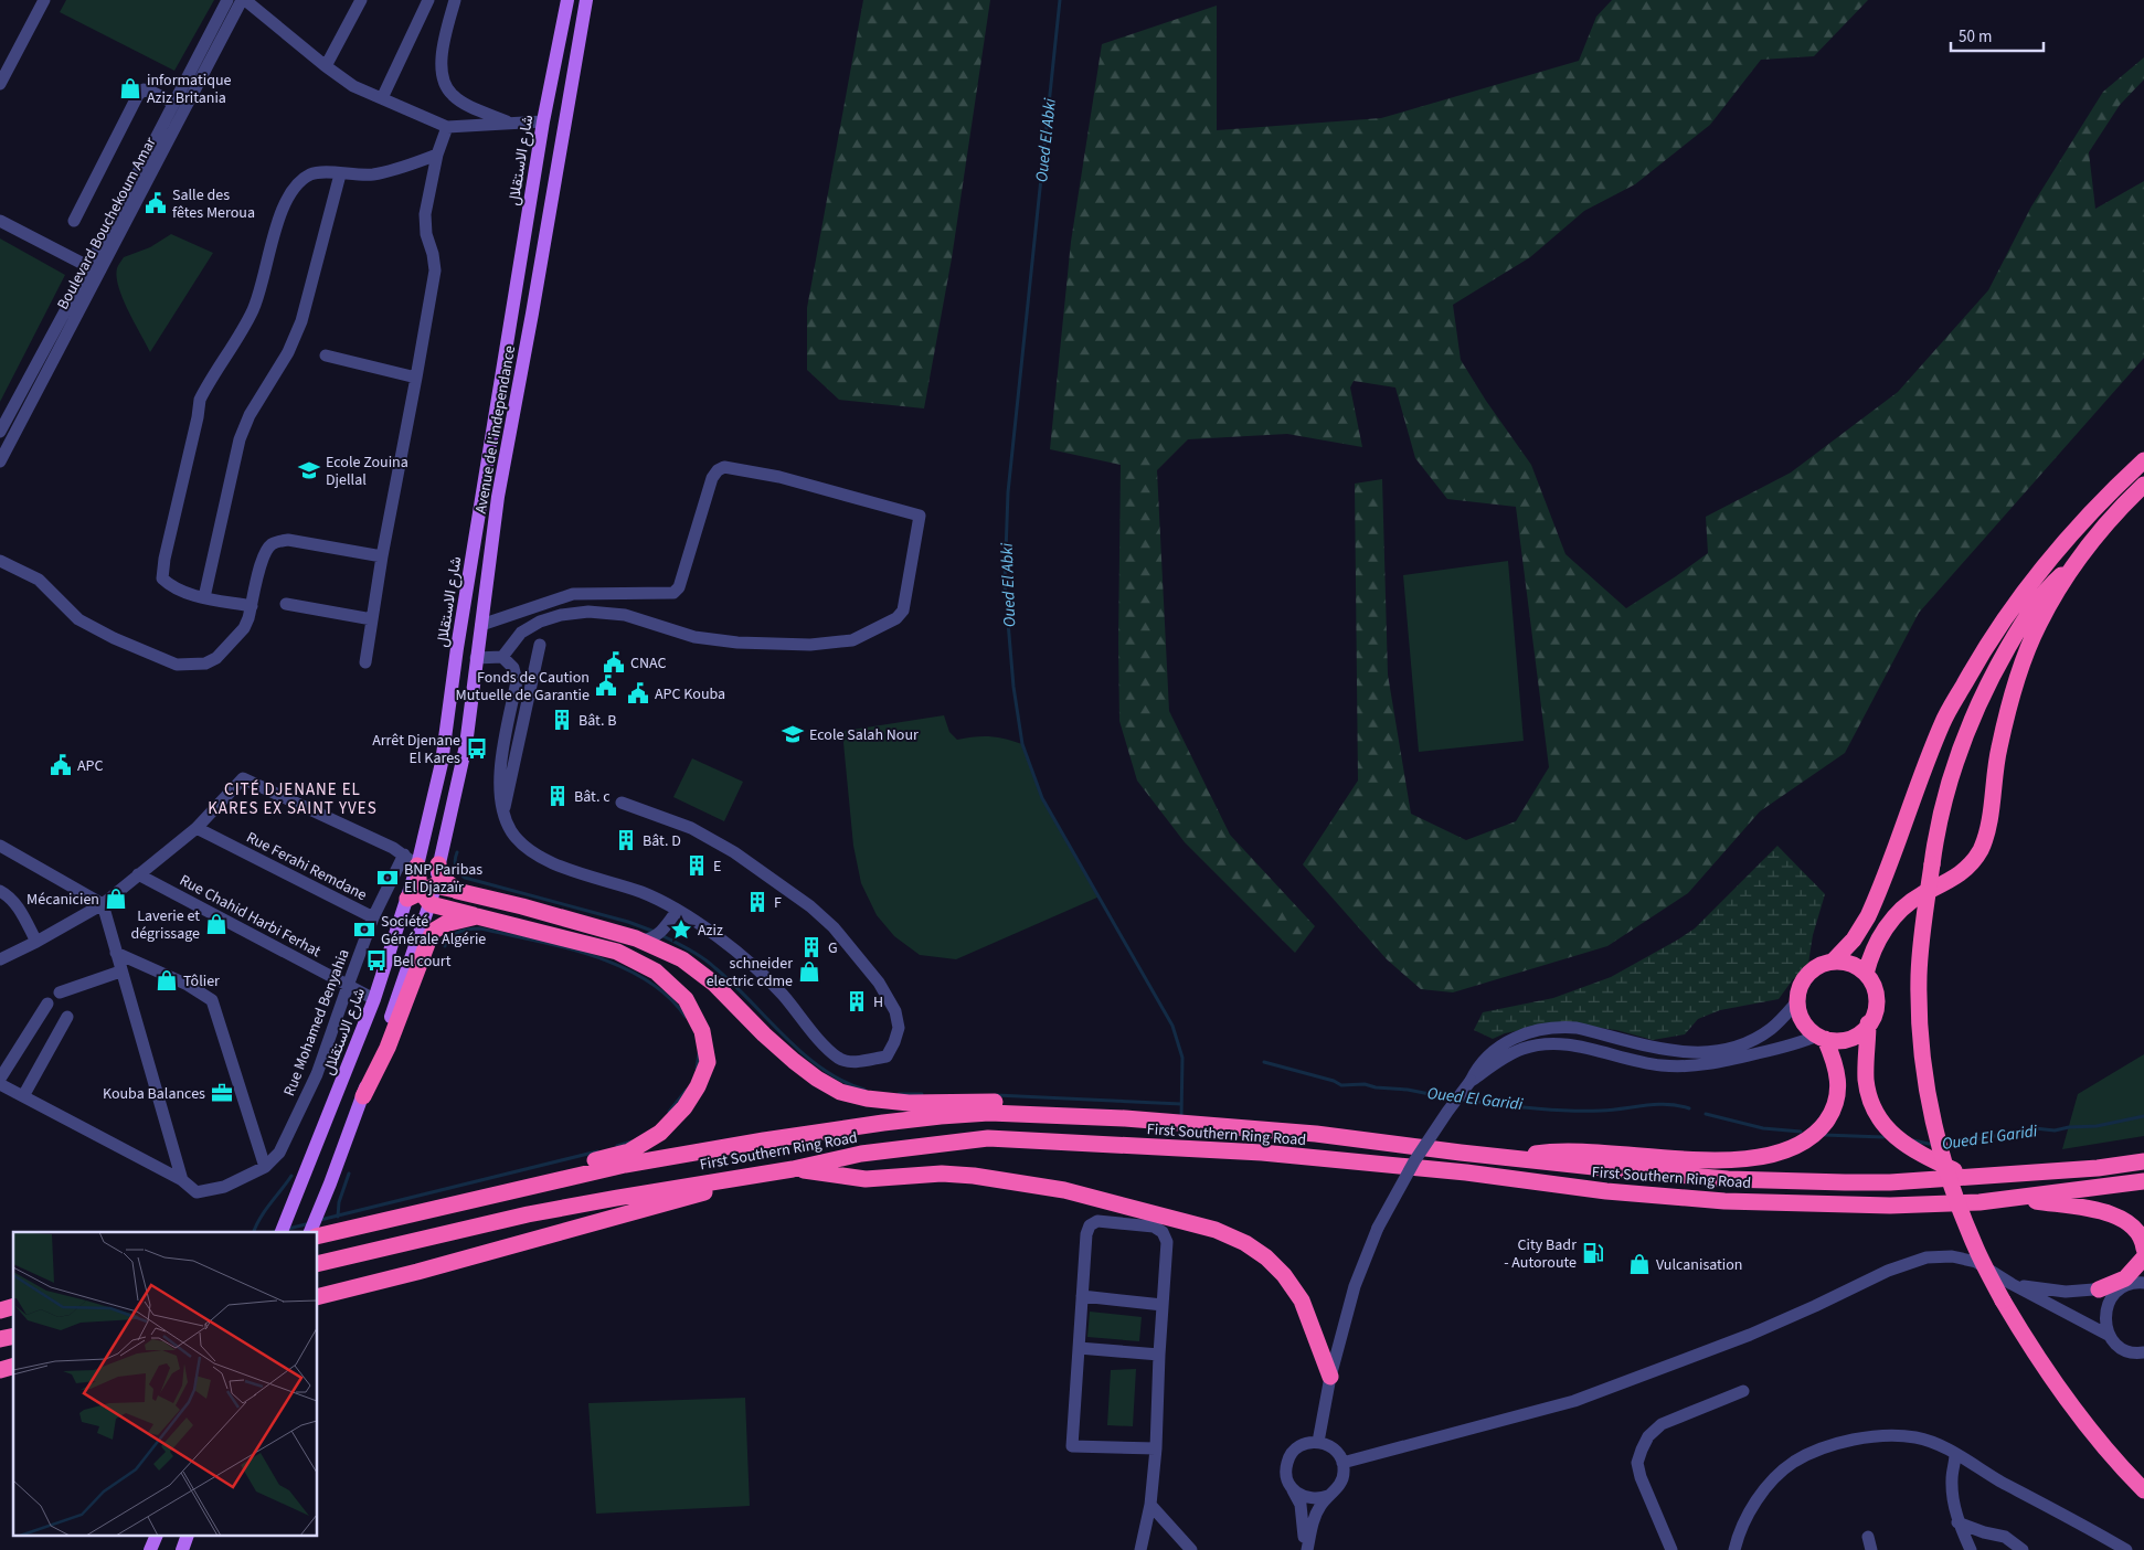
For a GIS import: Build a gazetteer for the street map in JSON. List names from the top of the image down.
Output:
{
  "streets": {
    "highway": ["First Southern Ring Road"],
    "main road": ["شارع الاستقلال", "Avenue de l'independance"],
    "street": [
      "Boulevard Bouchekoum Amar",
      "Rue Ferahi Remdane",
      "Rue Chahid Harbi Ferhat",
      "Rue Mohamed Benyahia"
    ]
  },
  "crossings": [
    ["شارع الاستقلال", "Avenue de l'independance"],
    ["شارع الاستقلال", "Rue Chahid Harbi Ferhat"],
    ["Rue Ferahi Remdane", "Rue Mohamed Benyahia"],
    ["Rue Chahid Harbi Ferhat", "Rue Mohamed Benyahia"]
  ],
  "districts": ["CITÉ DJENANE EL KARES EX SAINT YVES"],
  "water": ["Oued El Abki", "Oued El Garidi"],
  "places": {
    "shop": [
      "informatique Aziz Britania",
      "Mécanicien",
      "Laverie et dégrissage",
      "schneider electric cdme",
      "Tôlier",
      "Vulcanisation"
    ],
    "public building": [
      "Salle des fêtes Meroua",
      "CNAC",
      "Fonds de Caution Mutuelle de Garantie",
      "APC Kouba",
      "APC"
    ],
    "school or university": ["Ecole Zouina Djellal", "Ecole Salah Nour"],
    "building": [
      "Bât. B",
      "Bât. c",
      "Bât. D",
      "E",
      "F",
      "G",
      "H"
    ],
    "bus stop": ["Arrêt Djenane El Kares", "Bel court"],
    "bank": ["BNP Paribas El Djazaïr", "Société Générale Algérie"],
    "place": ["Aziz"],
    "office": ["Kouba Balances"],
    "fuel station": ["City Badr - Autoroute"]
  },
  "scale_bar": "50 m"
}
